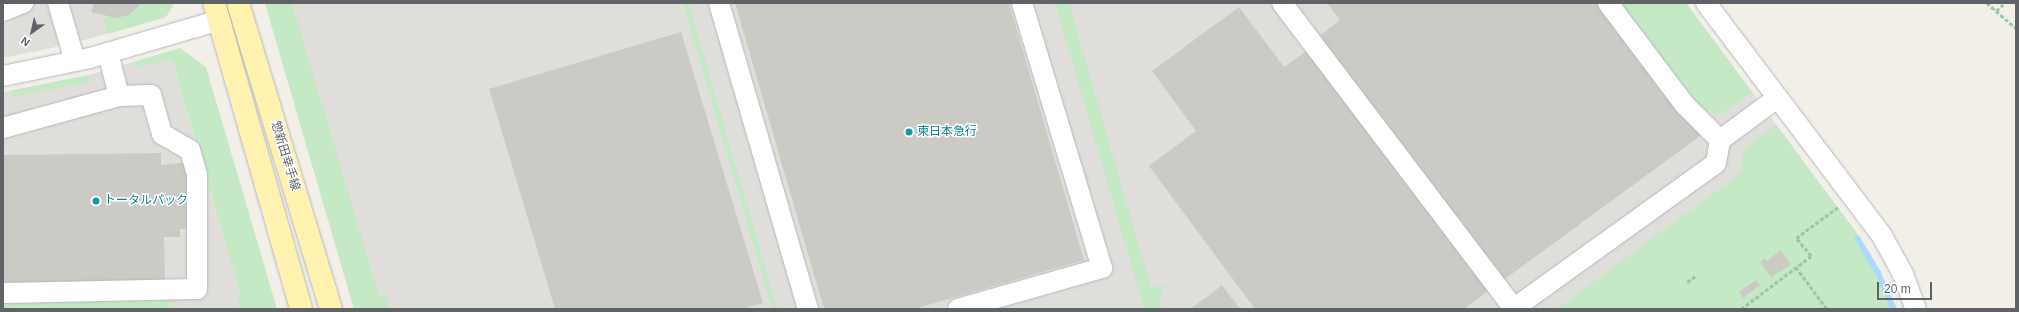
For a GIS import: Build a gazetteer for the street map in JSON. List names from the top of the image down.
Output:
{
  "streets": {
    "main road": ["惣新田幸手線"]
  },
  "places": ["東日本急行", "トータルパック"],
  "scale_bar": "20 m",
  "north": "bottom left"
}
